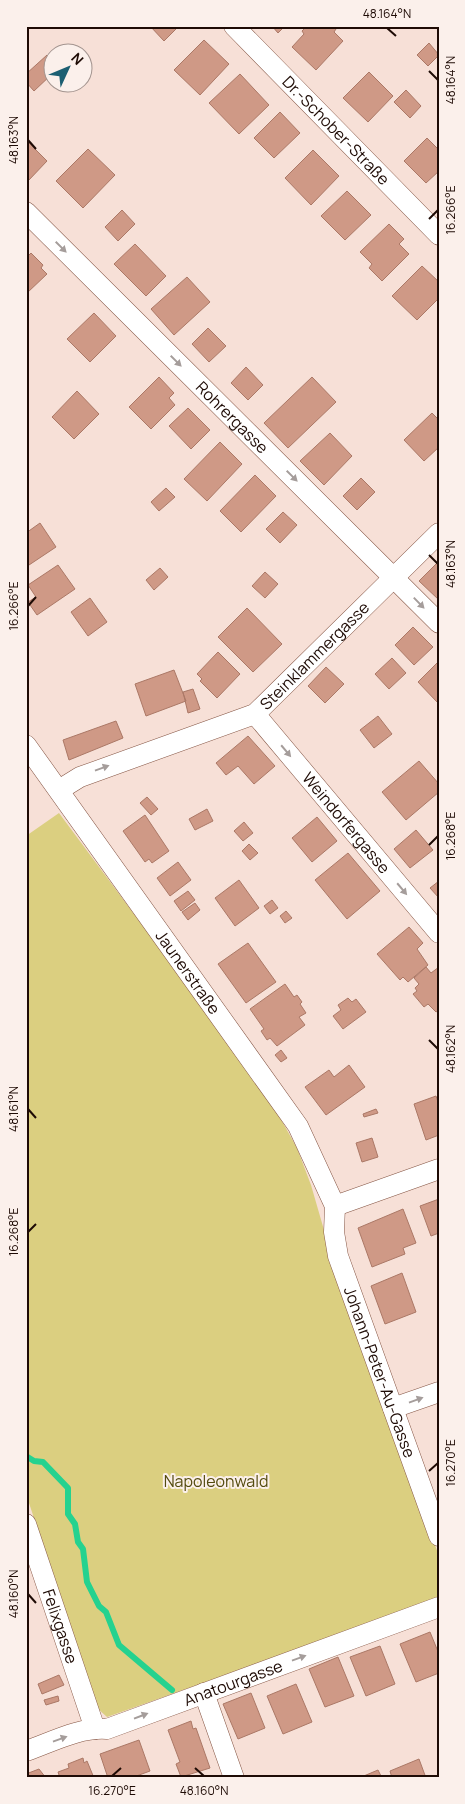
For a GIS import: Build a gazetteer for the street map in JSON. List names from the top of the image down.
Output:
{
  "streets": {
    "street": [
      "Dr.-Schober-Straße",
      "Rohrergasse",
      "Steinklammergasse",
      "Weindorfergasse",
      "Jaunerstraße",
      "Johann-Peter-Au-Gasse",
      "Felixgasse",
      "Anatourgasse"
    ]
  },
  "crossings": [
    ["Rohrergasse", "Steinklammergasse"],
    ["Steinklammergasse", "Weindorfergasse"],
    ["Steinklammergasse", "Jaunerstraße"],
    ["Jaunerstraße", "Johann-Peter-Au-Gasse"],
    ["Felixgasse", "Anatourgasse"]
  ],
  "one_way": [
    "Rohrergasse",
    "Steinklammergasse",
    "Weindorfergasse",
    "Anatourgasse"
  ],
  "parks": ["Napoleonwald"],
  "north": "top right",
  "coordinates": [
    "48.164°N",
    "48.163°N",
    "16.266°E",
    "16.268°E",
    "48.162°N",
    "48.161°N",
    "16.270°E",
    "48.160°N"
  ]
}
